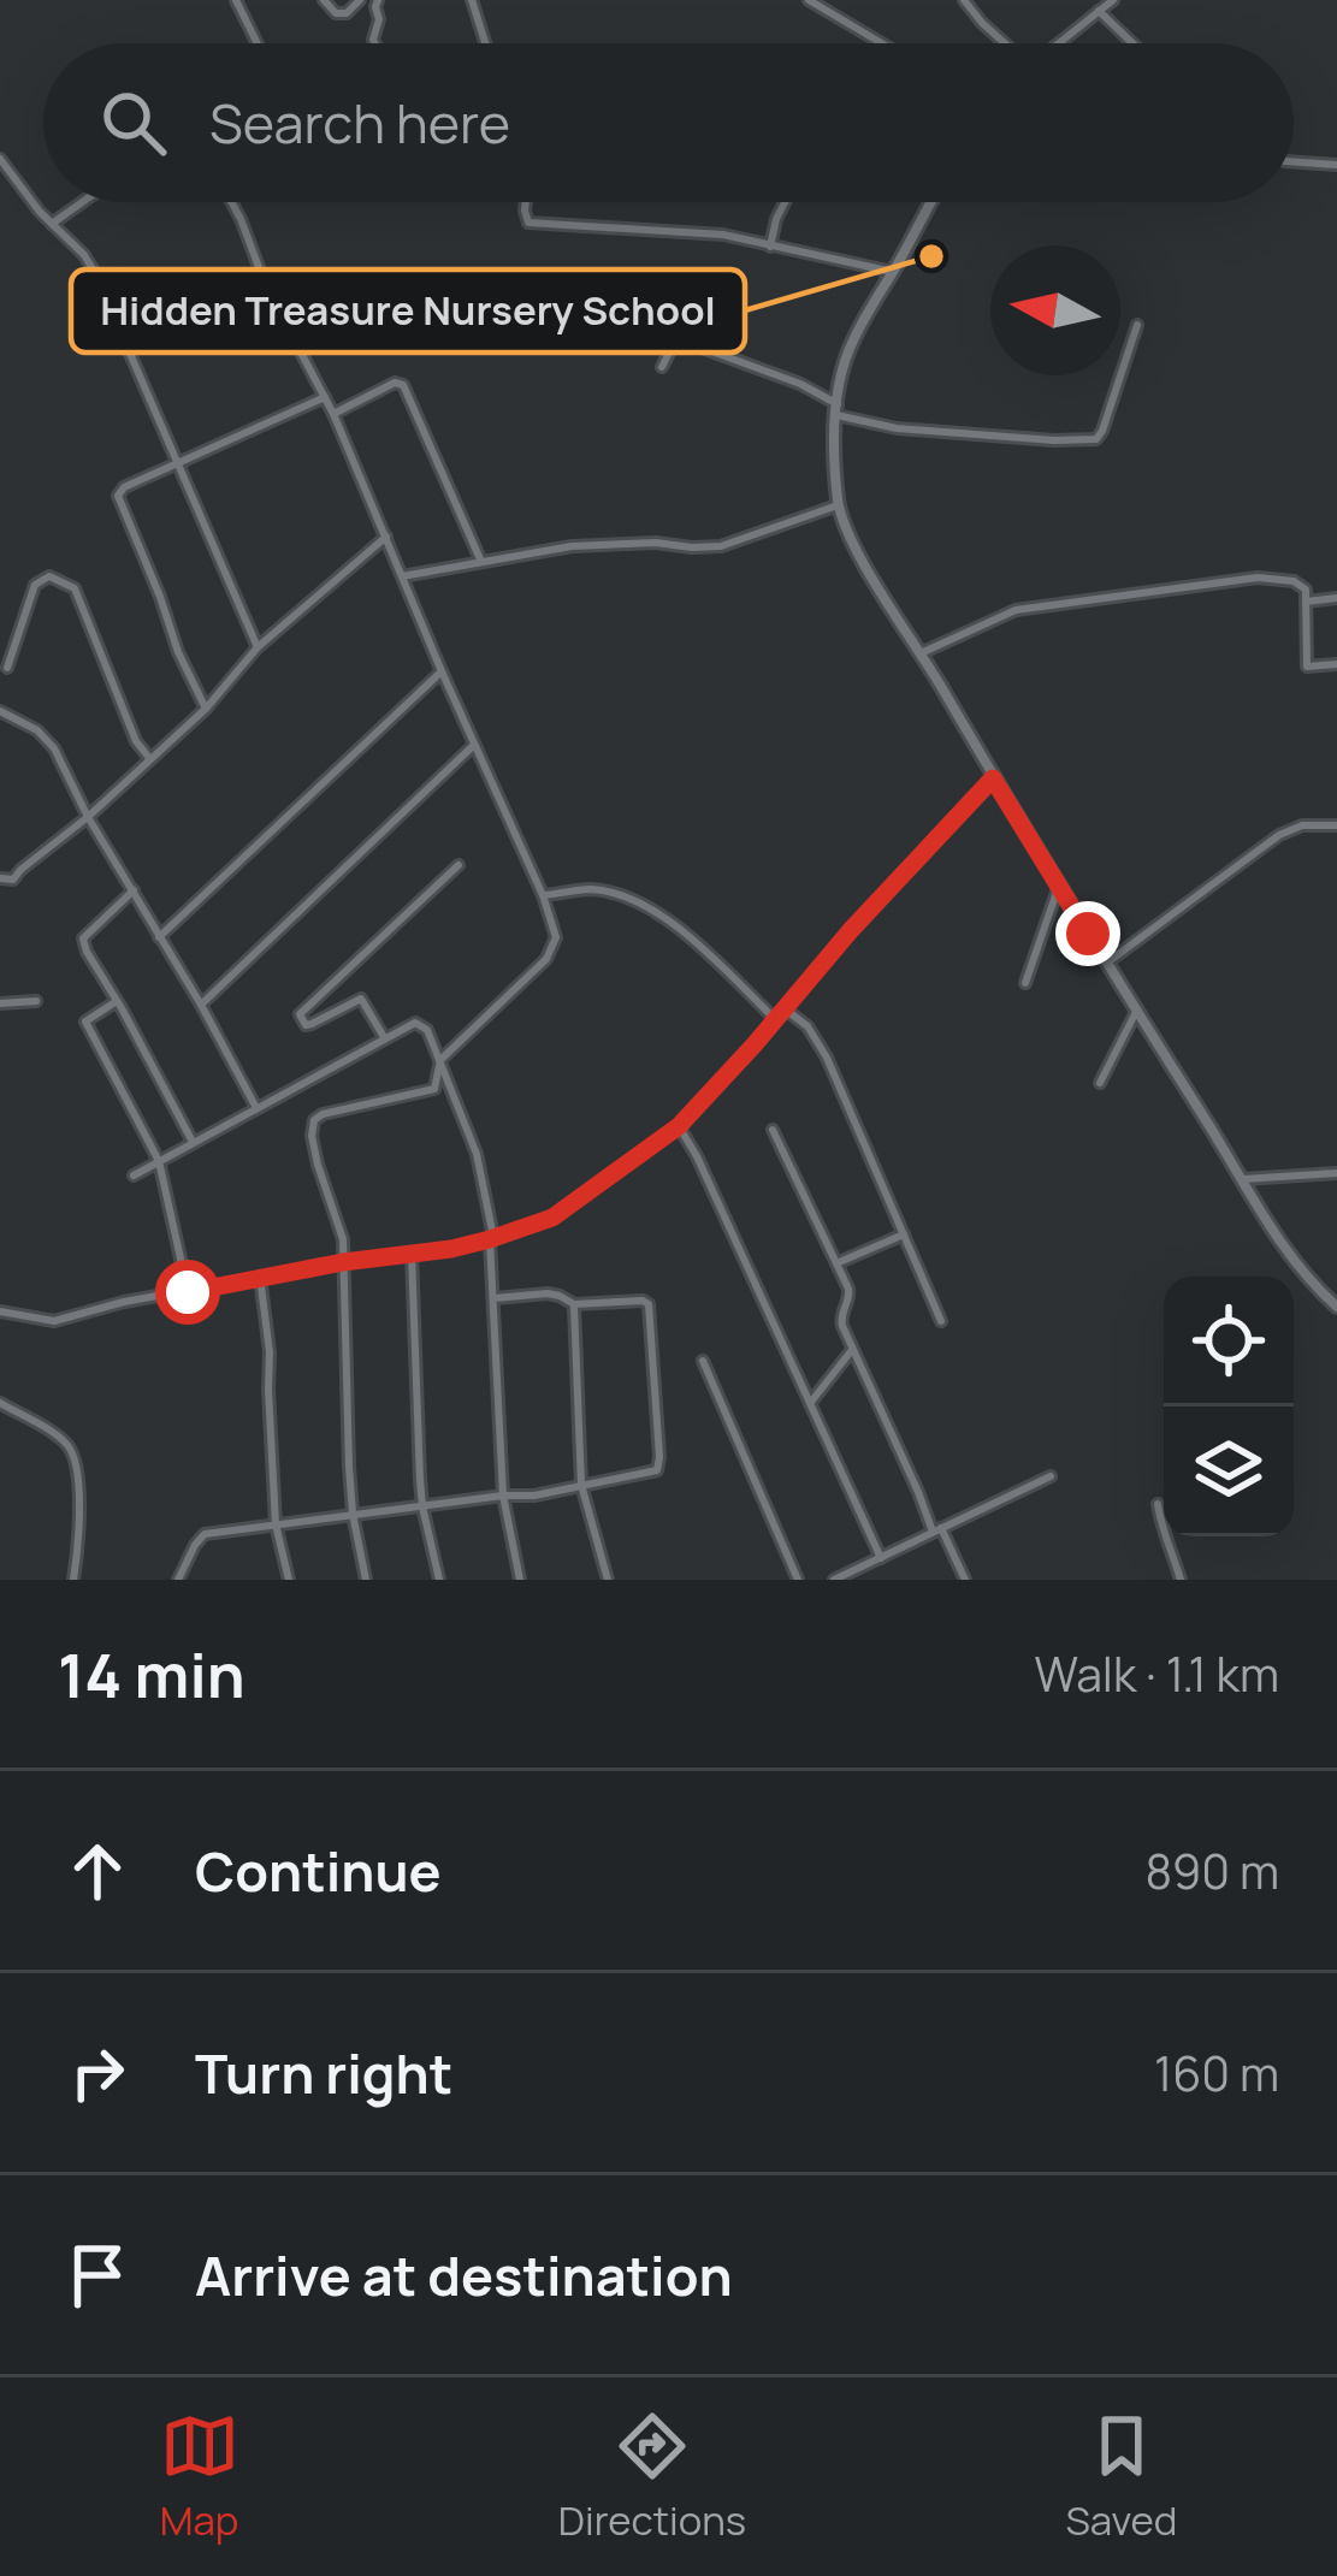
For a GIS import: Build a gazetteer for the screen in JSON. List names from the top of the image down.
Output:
{
  "places": ["Hidden Treasure Nursery School"],
  "north": "left",
  "page": {
    "search": "Search here",
    "heading": ["14 min", "Walk · 1.1 km"],
    "list": [
      ["Continue", "890 m"],
      ["Turn right", "160 m"],
      "Arrive at destination"
    ],
    "nav": ["Map", "Directions", "Saved"]
  }
}
